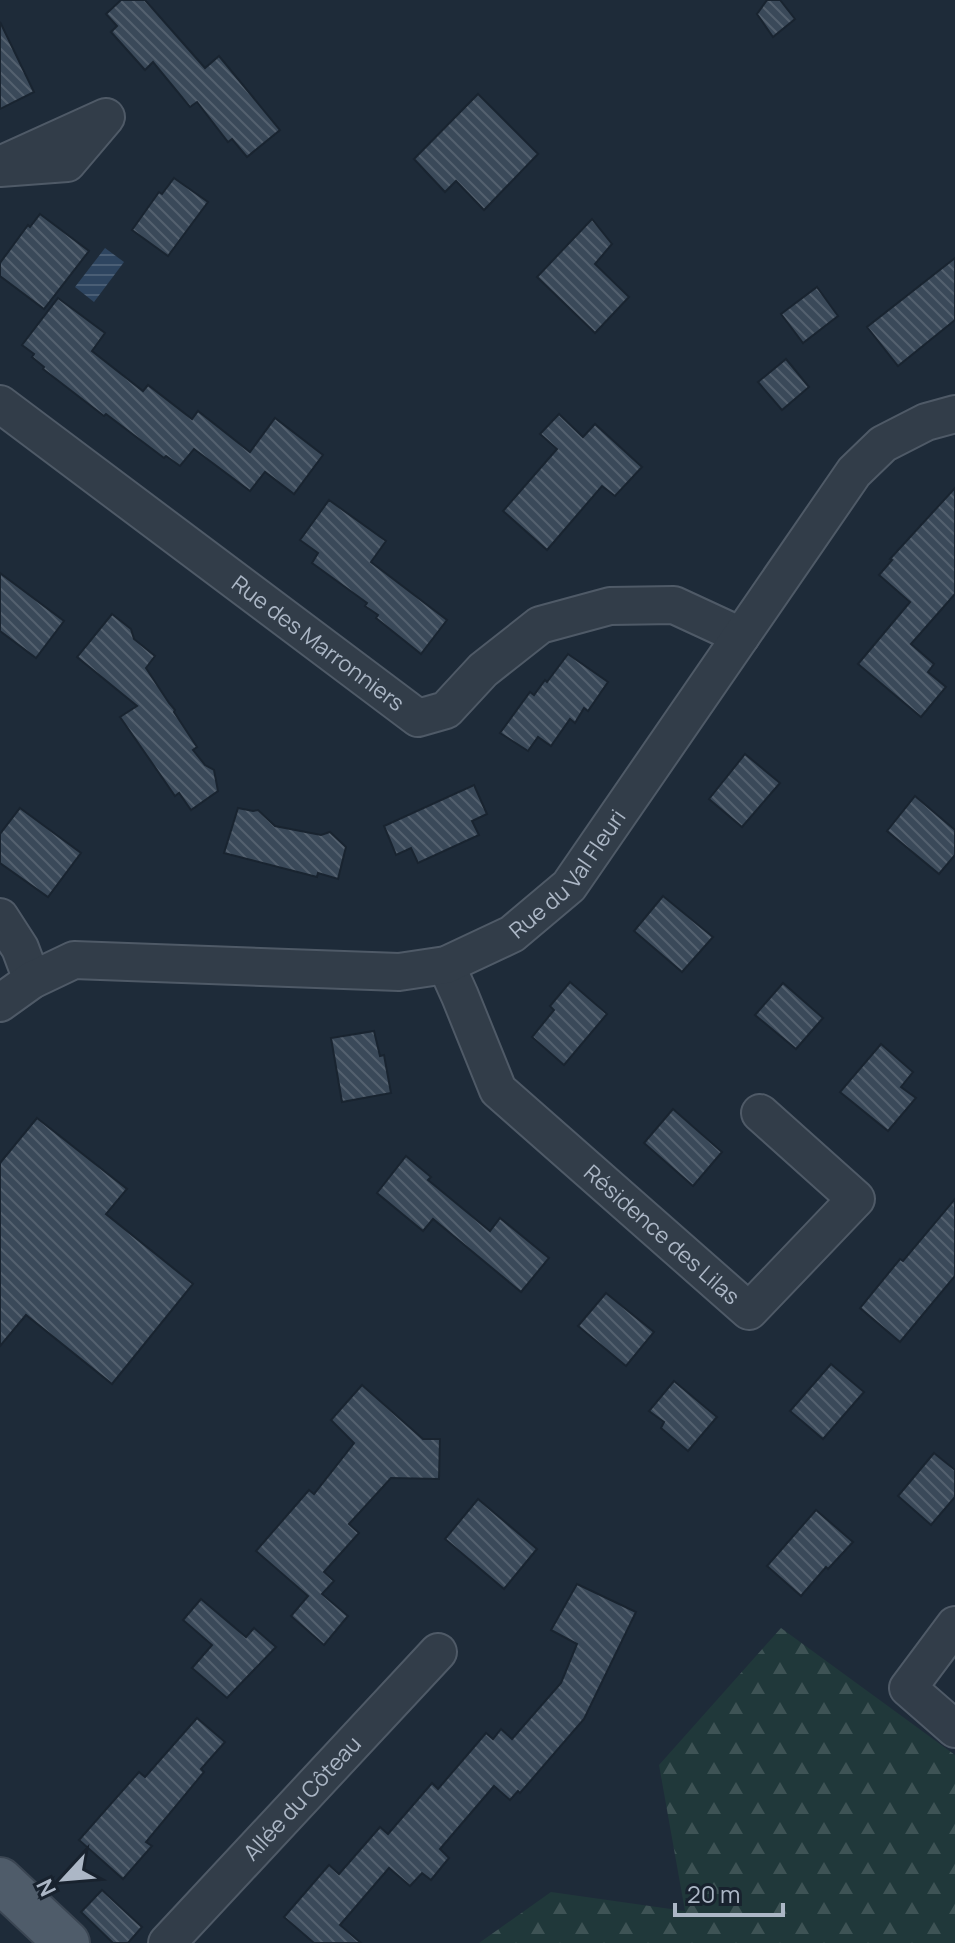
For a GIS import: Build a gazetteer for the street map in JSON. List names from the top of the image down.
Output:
{
  "streets": {
    "street": [
      "Rue des Marronniers",
      "Rue du Val Fleuri",
      "Résidence des Lilas",
      "Allée du Côteau"
    ]
  },
  "crossings": [
    ["Rue des Marronniers", "Rue du Val Fleuri"],
    ["Rue du Val Fleuri", "Résidence des Lilas"]
  ],
  "scale_bar": "20 m",
  "north": "bottom left"
}
